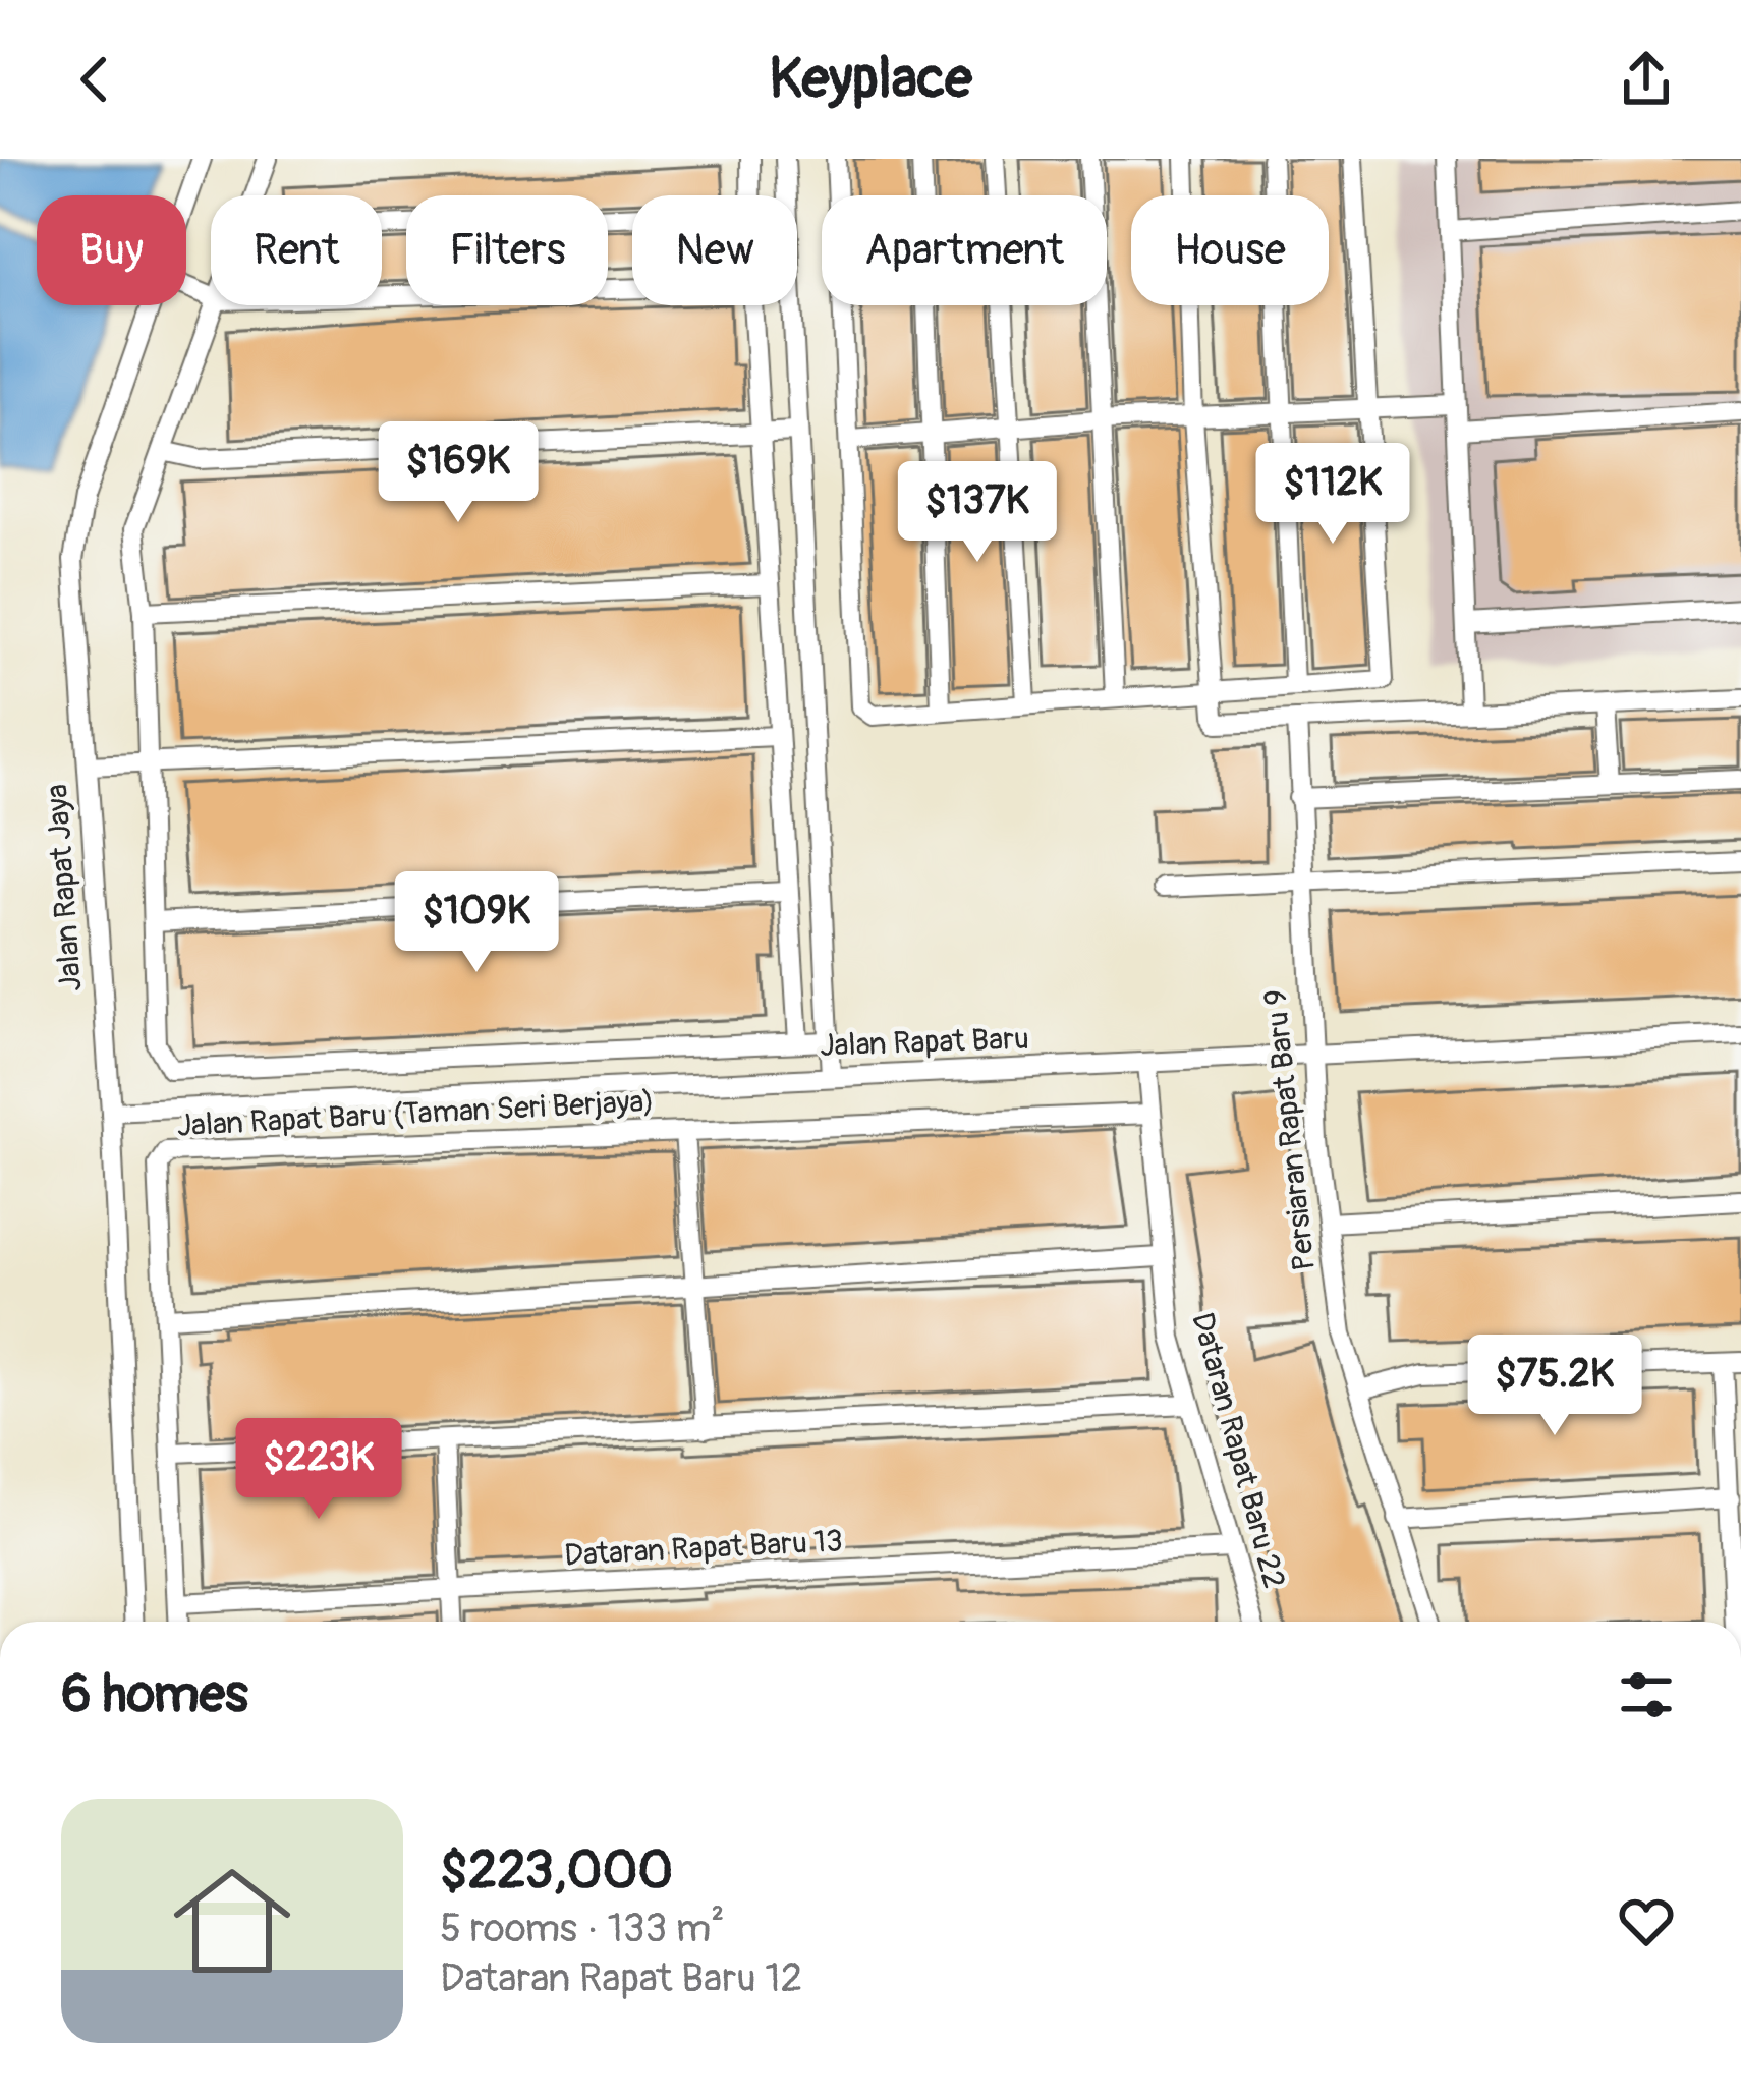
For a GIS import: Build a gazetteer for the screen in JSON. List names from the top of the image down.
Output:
{
  "streets": {
    "street": [
      "Jalan Rapat Jaya",
      "Jalan Rapat Baru",
      "Jalan Rapat Baru (Taman Seri Berjaya)",
      "Persiaran Rapat Baru 9",
      "Dataran Rapat Baru 22",
      "Dataran Rapat Baru 13"
    ]
  },
  "crossings": [
    ["Jalan Rapat Jaya", "Jalan Rapat Baru"],
    ["Jalan Rapat Baru", "Persiaran Rapat Baru 9"],
    ["Jalan Rapat Baru", "Dataran Rapat Baru 22"],
    ["Jalan Rapat Baru (Taman Seri Berjaya)", "Dataran Rapat Baru 22"],
    ["Jalan Rapat Baru (Taman Seri Berjaya)", "Dataran Rapat Baru 13"],
    ["Dataran Rapat Baru 22", "Dataran Rapat Baru 13"]
  ],
  "page": {
    "header": "Keyplace",
    "chip": [
      "Buy",
      "Rent",
      "Filters",
      "New",
      "Apartment",
      "House"
    ],
    "price": [
      "$169K",
      "$112K",
      "$137K",
      "$109K",
      "$75.2K",
      "$223K"
    ],
    "heading": "6 homes",
    "list": [
      {
        "name": "$223,000",
        "note": "5 rooms · 133 m² · Dataran Rapat Baru 12"
      }
    ]
  }
}
